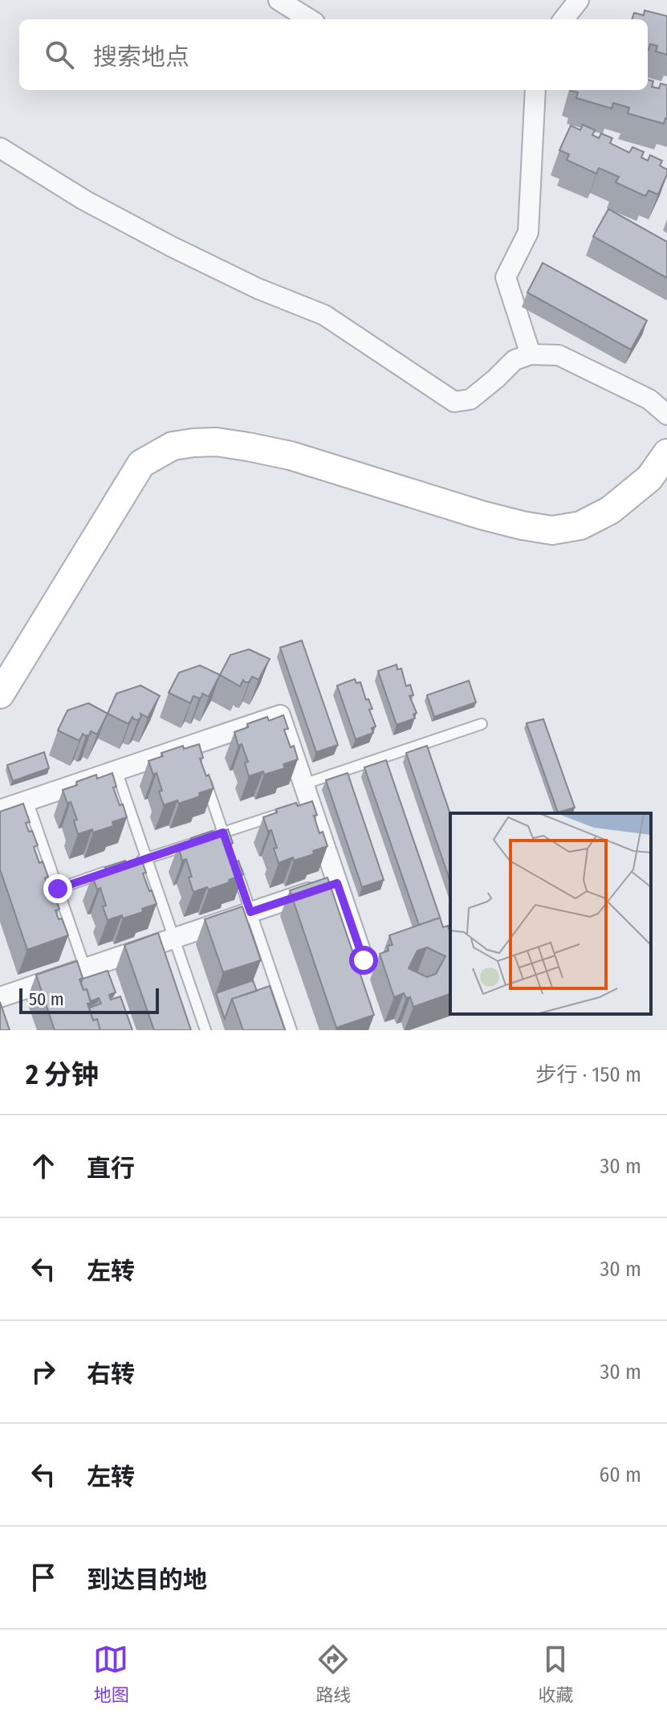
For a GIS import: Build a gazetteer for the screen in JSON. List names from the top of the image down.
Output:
{
  "scale_bar": "50 m",
  "page": {
    "search": "搜索地点",
    "scale": "50 m",
    "heading": ["2 分钟", "步行 · 150 m"],
    "list": [
      ["直行", "30 m"],
      ["左转", "30 m"],
      ["右转", "30 m"],
      ["左转", "60 m"],
      "到达目的地"
    ],
    "nav": ["地图", "路线", "收藏"]
  }
}
